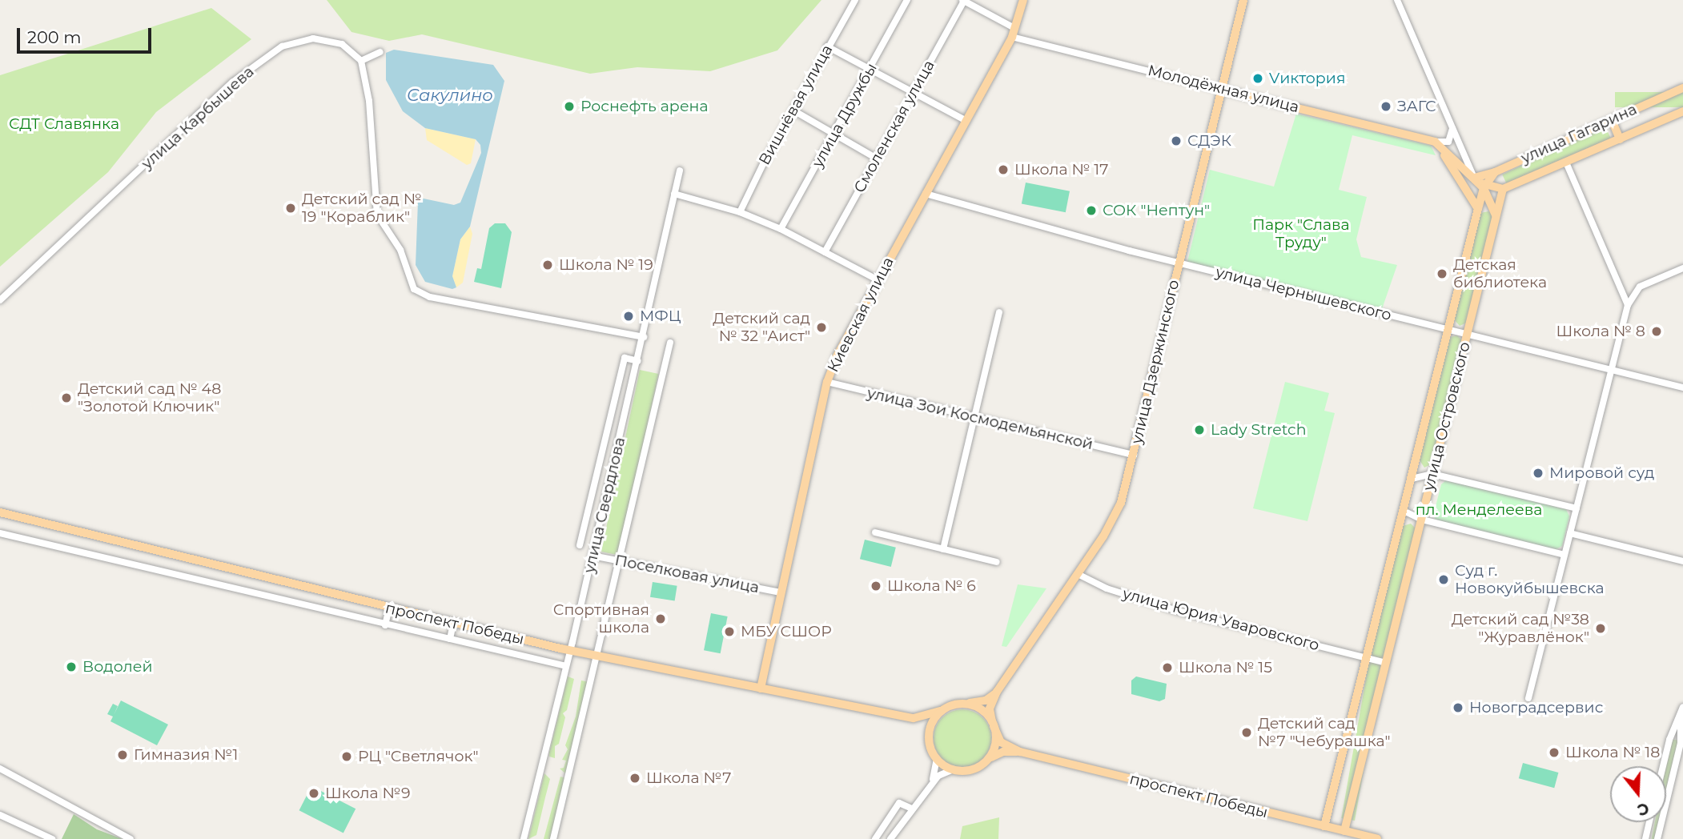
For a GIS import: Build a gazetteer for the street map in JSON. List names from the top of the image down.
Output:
{
  "streets": {
    "main road": [
      "Молодёжная улица",
      "улица Гагарина",
      "Киевская улица",
      "улица Дзержинского",
      "улица Островского",
      "проспект Победы"
    ],
    "street": [
      "Вишнёвая улица",
      "улица Дружбы",
      "улица Карбышева",
      "Смоленская улица",
      "улица Чернышевского",
      "улица Зои Космодемьянской",
      "улица Свердлова",
      "Поселковая улица",
      "улица Юрия Уваровского"
    ]
  },
  "crossings": [
    ["Молодёжная улица", "Смоленская улица"],
    ["Молодёжная улица", "Киевская улица"],
    ["Молодёжная улица", "улица Дзержинского"],
    ["улица Гагарина", "улица Островского"],
    ["улица Чернышевского", "Киевская улица"],
    ["улица Чернышевского", "улица Дзержинского"],
    ["улица Чернышевского", "улица Островского"],
    ["Киевская улица", "улица Зои Космодемьянской"],
    ["Киевская улица", "Поселковая улица"],
    ["Киевская улица", "проспект Победы"],
    ["улица Дзержинского", "улица Зои Космодемьянской"],
    ["улица Дзержинского", "улица Юрия Уваровского"],
    ["улица Дзержинского", "проспект Победы"],
    ["улица Островского", "улица Юрия Уваровского"],
    ["улица Островского", "проспект Победы"],
    ["улица Свердлова", "Поселковая улица"],
    ["улица Свердлова", "проспект Победы"]
  ],
  "water": ["Сакулино"],
  "parks": ["СДТ Славянка", "Парк \"Слава Труду\"", "пл. Менделеева"],
  "places": [
    "Vиктория",
    "Роснефть арена",
    "ЗАГС",
    "СДЭК",
    "Школа № 17",
    "Детский сад № 19 \"Кораблик\"",
    "СОК \"Нептун\"",
    "Школа № 19",
    "Детская библиотека",
    "МФЦ",
    "Детский сад № 32 \"Аист\"",
    "Школа № 8",
    "Детский сад № 48 \"Золотой Ключик\"",
    "Lady Stretch",
    "Мировой суд",
    "Суд г. Новокуйбышевска",
    "Школа № 6",
    "Спортивная школа",
    "Детский сад №38 \"Журавлёнок\"",
    "МБУ СШОР",
    "Водолей",
    "Школа № 15",
    "Новоградсервис",
    "Детский сад №7 \"Чебурашка\"",
    "Школа № 18",
    "Гимназия №1",
    "РЦ \"Светлячок\"",
    "Школа №7",
    "Школа №9"
  ],
  "scale_bar": "200 m",
  "north": "bottom"
}
